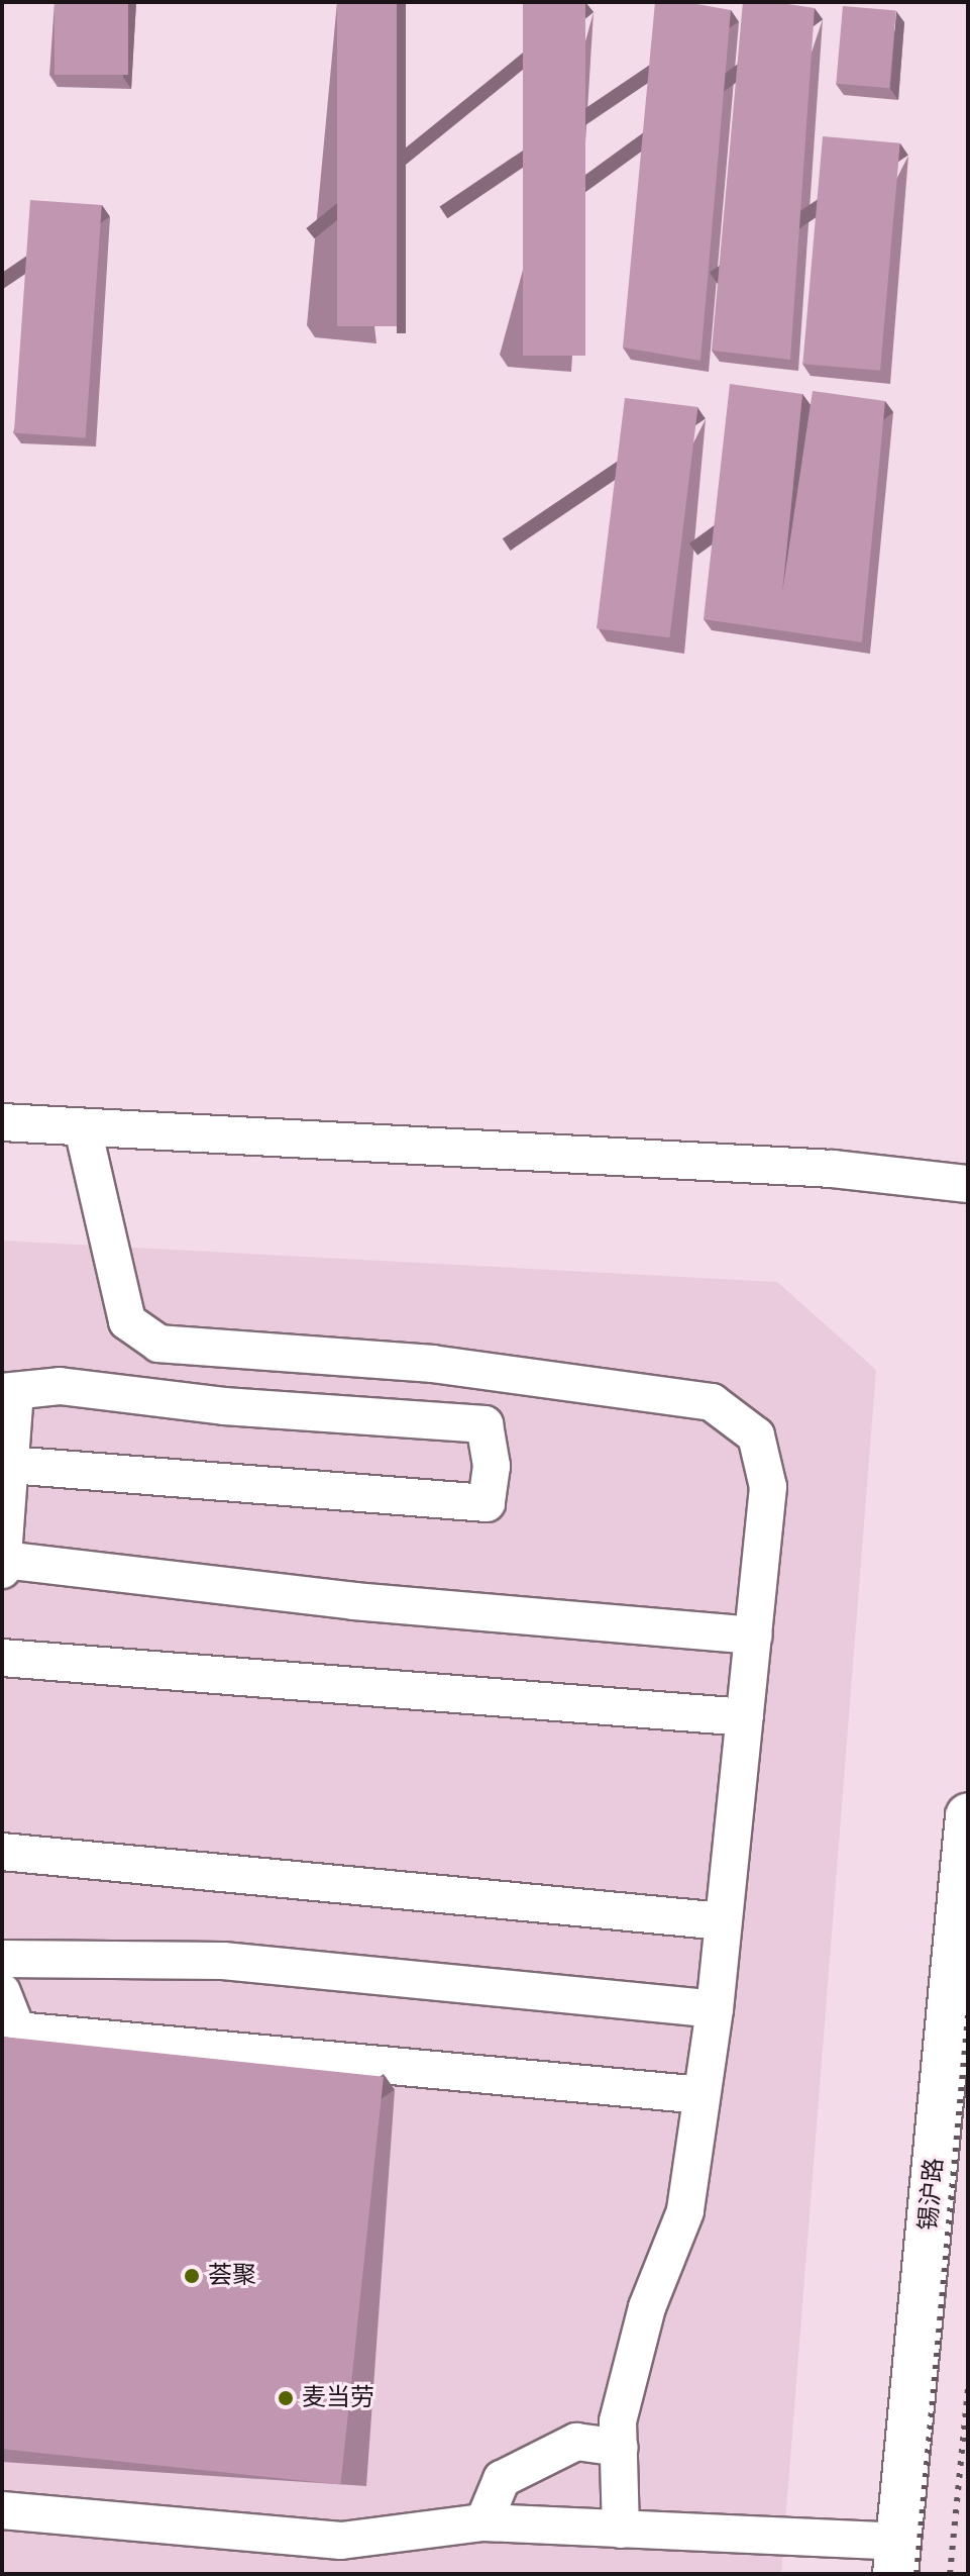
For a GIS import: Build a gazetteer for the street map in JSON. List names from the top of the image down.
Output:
{
  "streets": {
    "main road": ["锡沪路"]
  },
  "places": ["荟聚", "麦当劳"]
}
